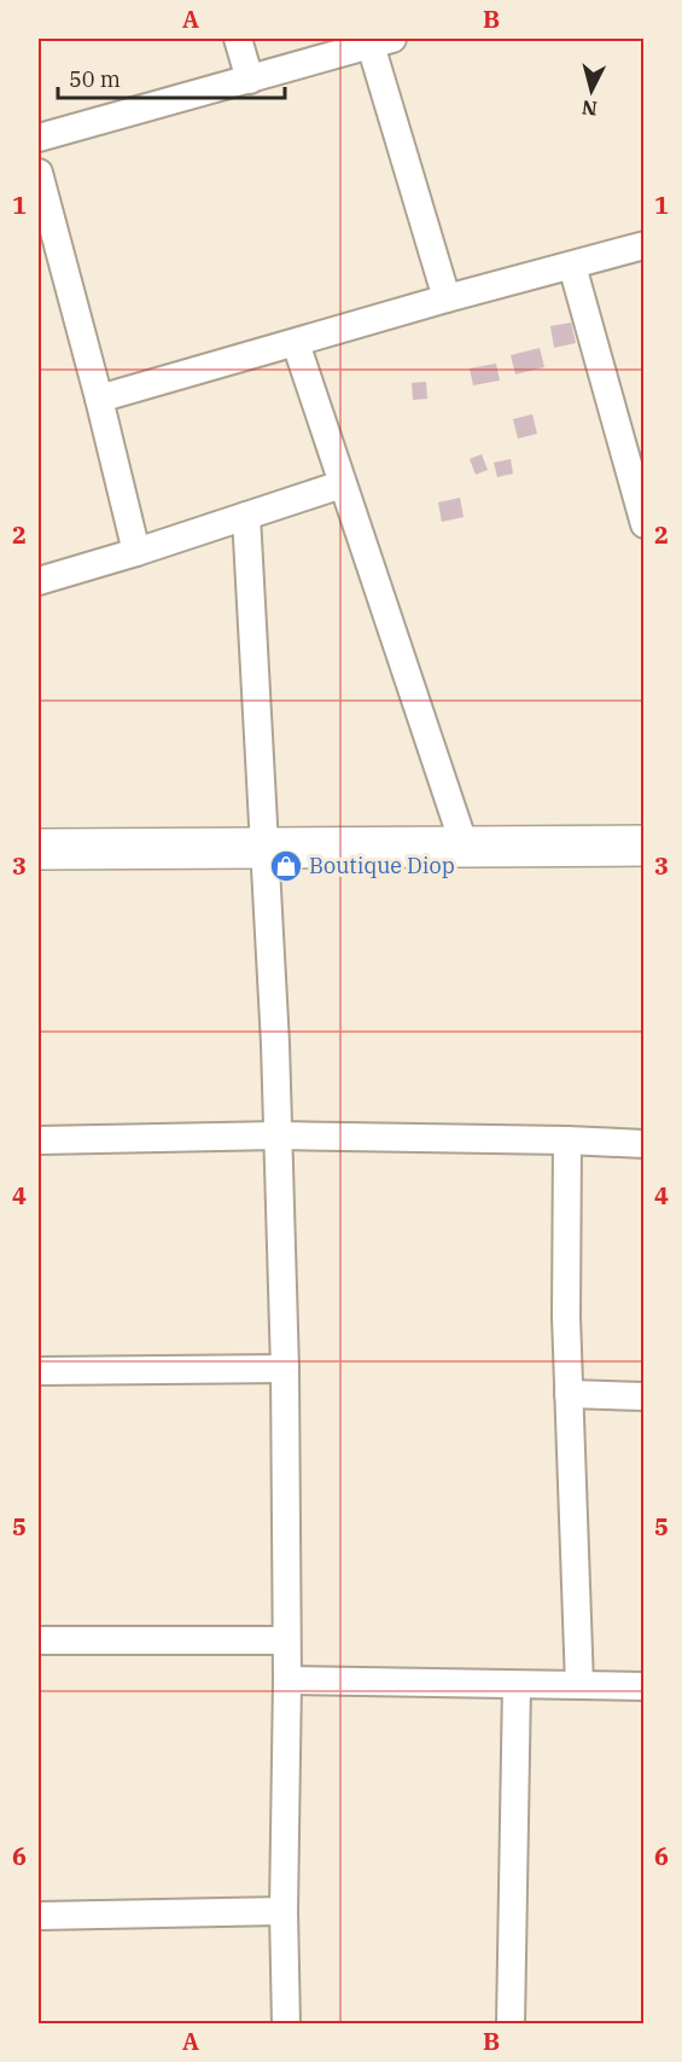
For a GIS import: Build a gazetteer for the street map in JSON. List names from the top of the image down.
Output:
{
  "places": {
    "shop": ["Boutique Diop"]
  },
  "scale_bar": "50 m",
  "north": "bottom",
  "grid": {
    "columns": ["A", "B"],
    "rows": [
      "1",
      "2",
      "3",
      "4",
      "5",
      "6"
    ]
  }
}
